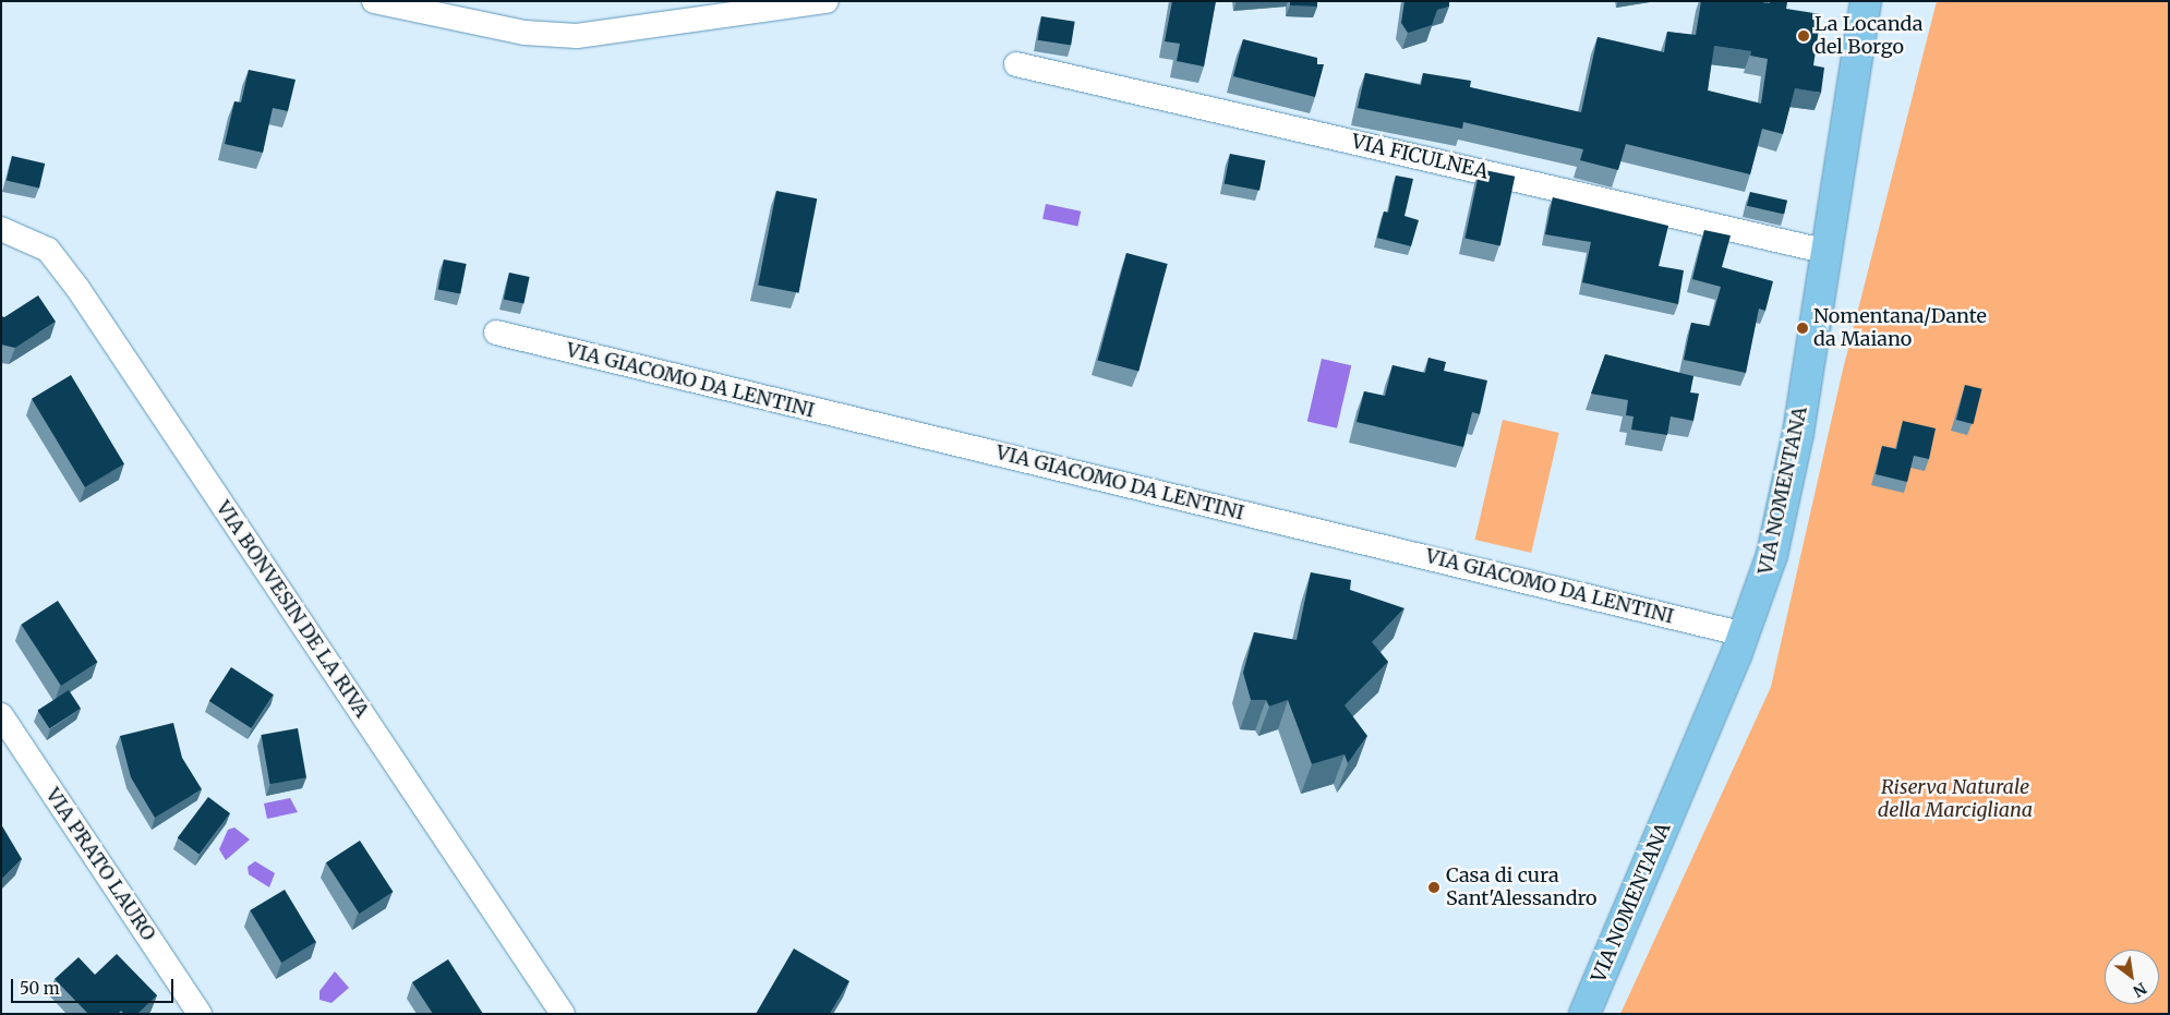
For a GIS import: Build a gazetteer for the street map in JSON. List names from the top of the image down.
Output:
{
  "streets": {
    "main road": ["VIA NOMENTANA"],
    "street": [
      "VIA FICULNEA",
      "VIA GIACOMO DA LENTINI",
      "VIA BONVESIN DE LA RIVA",
      "VIA PRATO LAURO"
    ]
  },
  "crossings": [
    ["VIA FICULNEA", "VIA NOMENTANA"],
    ["VIA GIACOMO DA LENTINI", "VIA NOMENTANA"]
  ],
  "parks": ["Riserva Naturale della Marcigliana"],
  "places": ["La Locanda del Borgo", "Nomentana/Dante da Maiano", "Casa di cura Sant'Alessandro"],
  "scale_bar": "50 m",
  "north": "bottom right"
}
